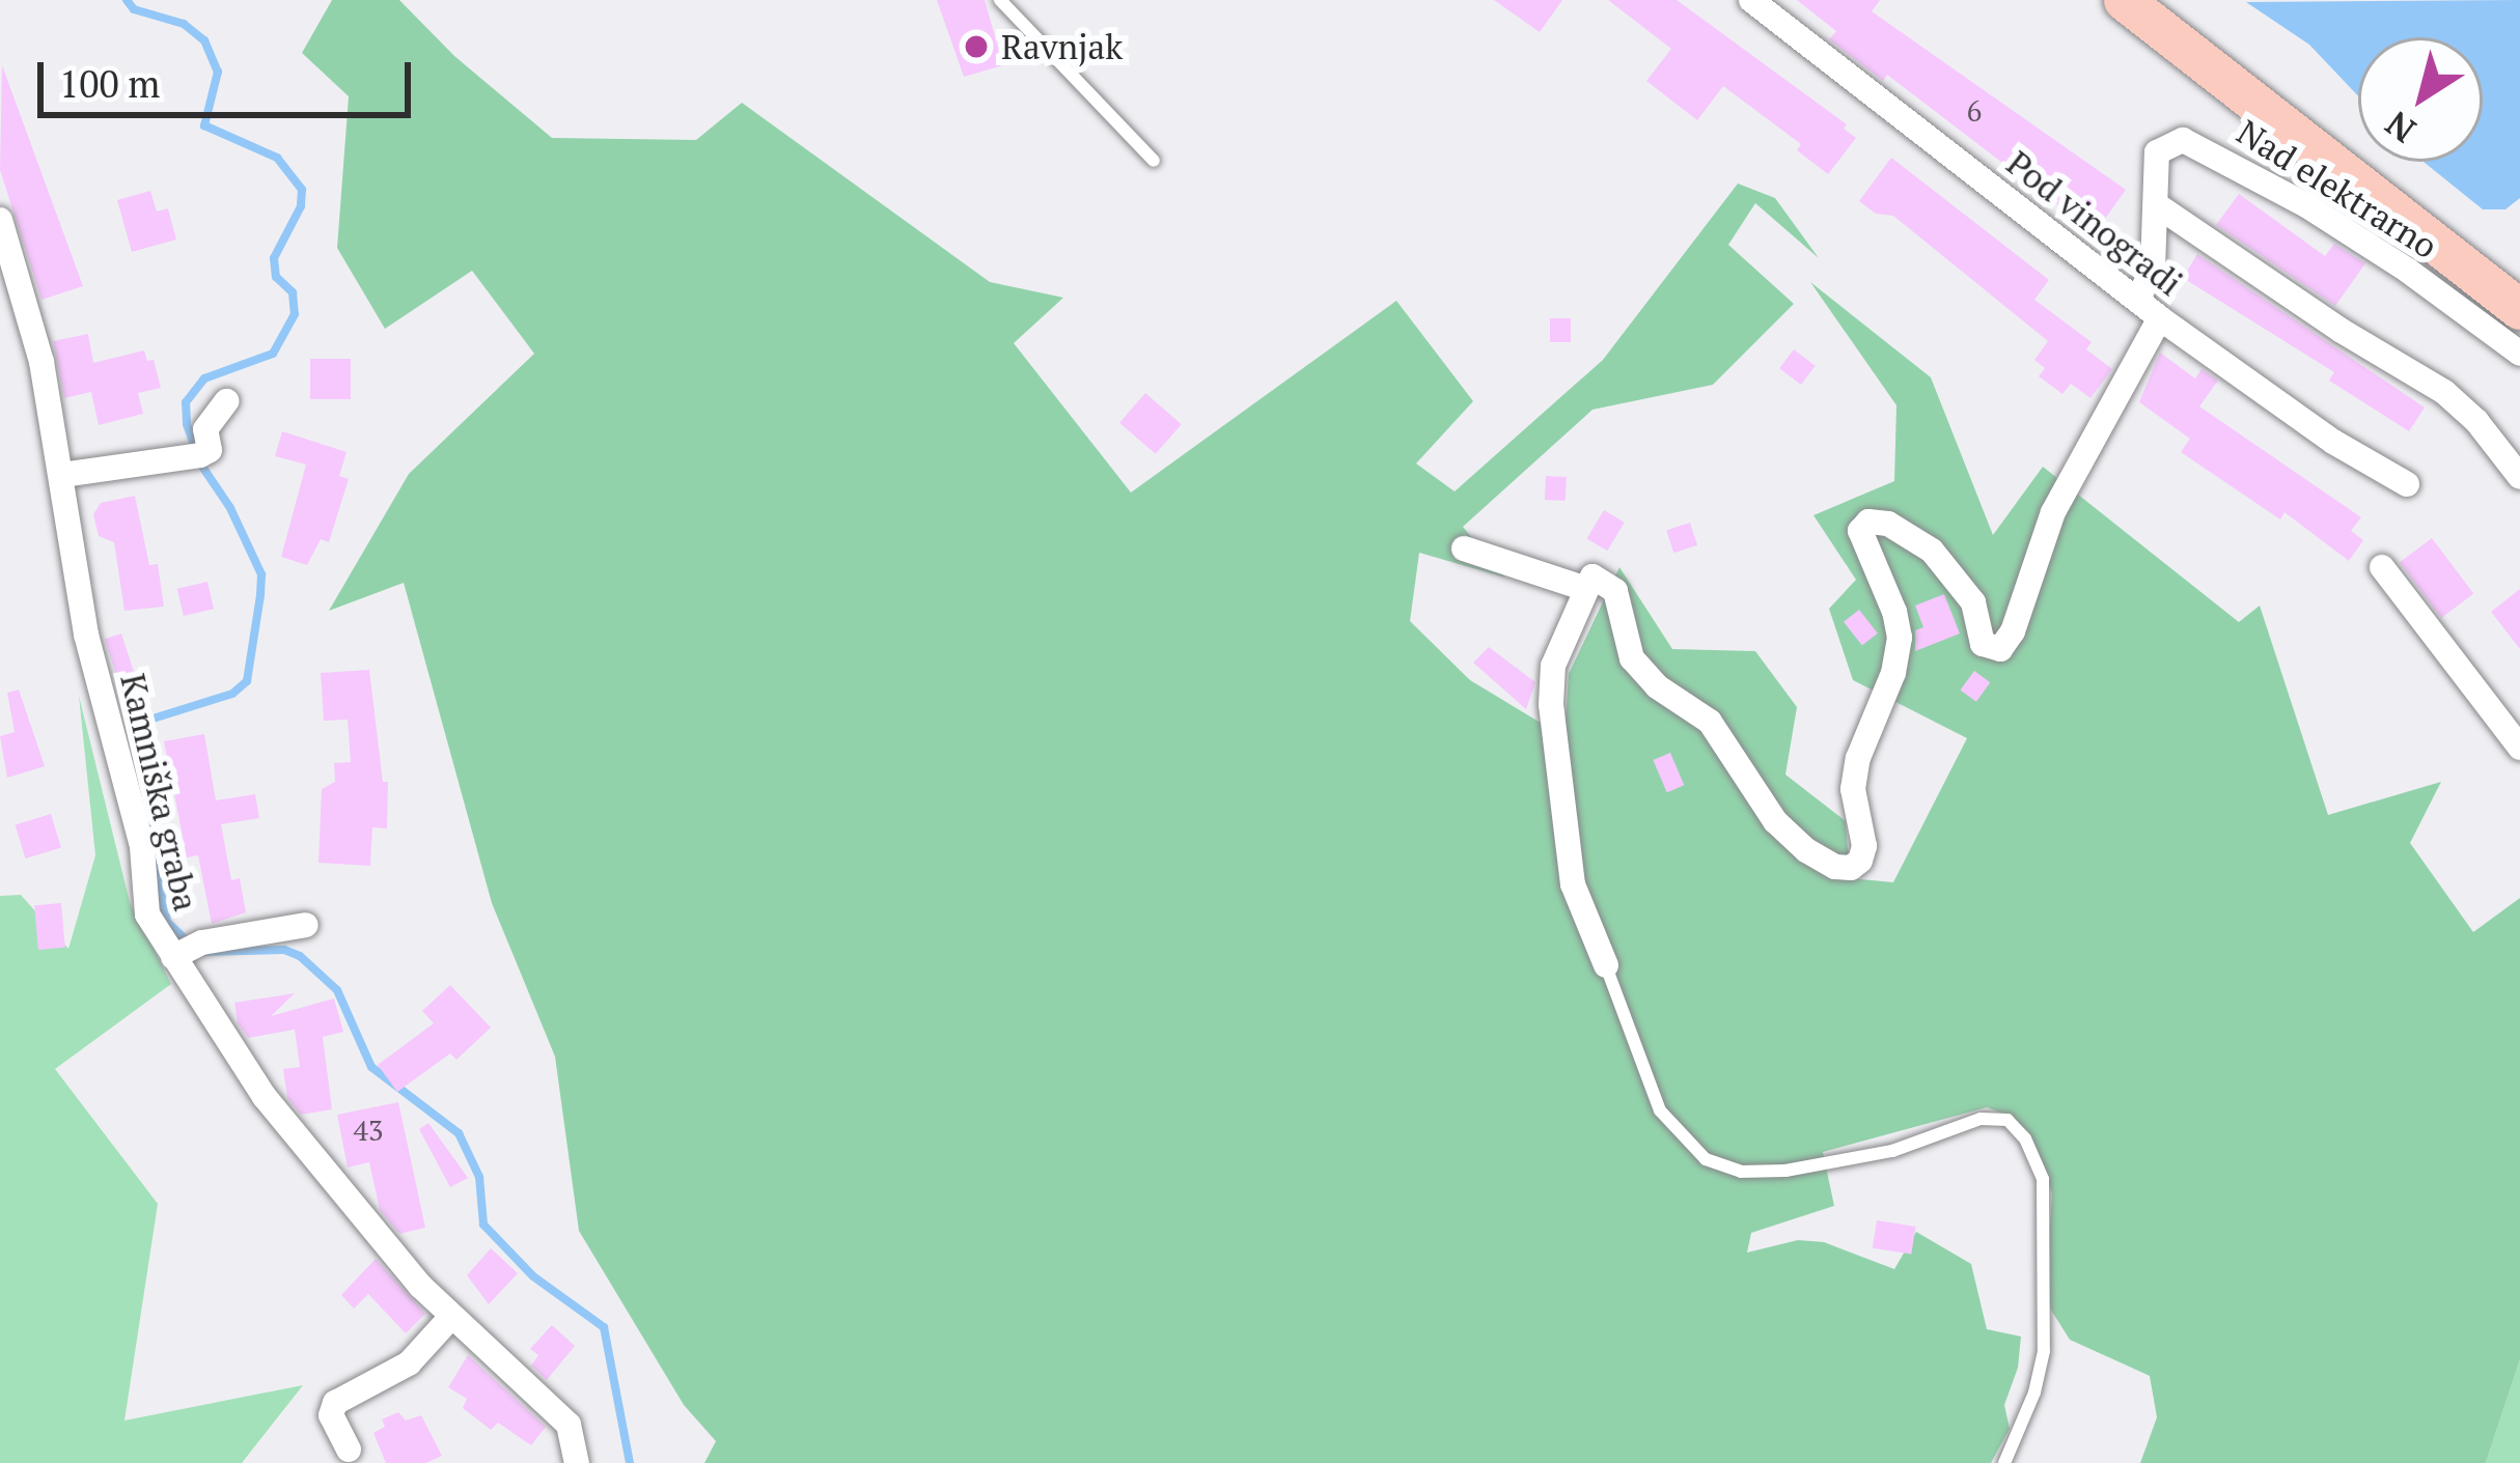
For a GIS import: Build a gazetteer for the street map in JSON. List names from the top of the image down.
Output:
{
  "streets": {
    "street": ["Nad elektrarno", "Pod vinogradi", "Kamniška graba"]
  },
  "crossings": [
    ["Nad elektrarno", "Pod vinogradi"]
  ],
  "places": ["Ravnjak"],
  "house_numbers": ["6", "43"],
  "scale_bar": "100 m",
  "north": "bottom left"
}
